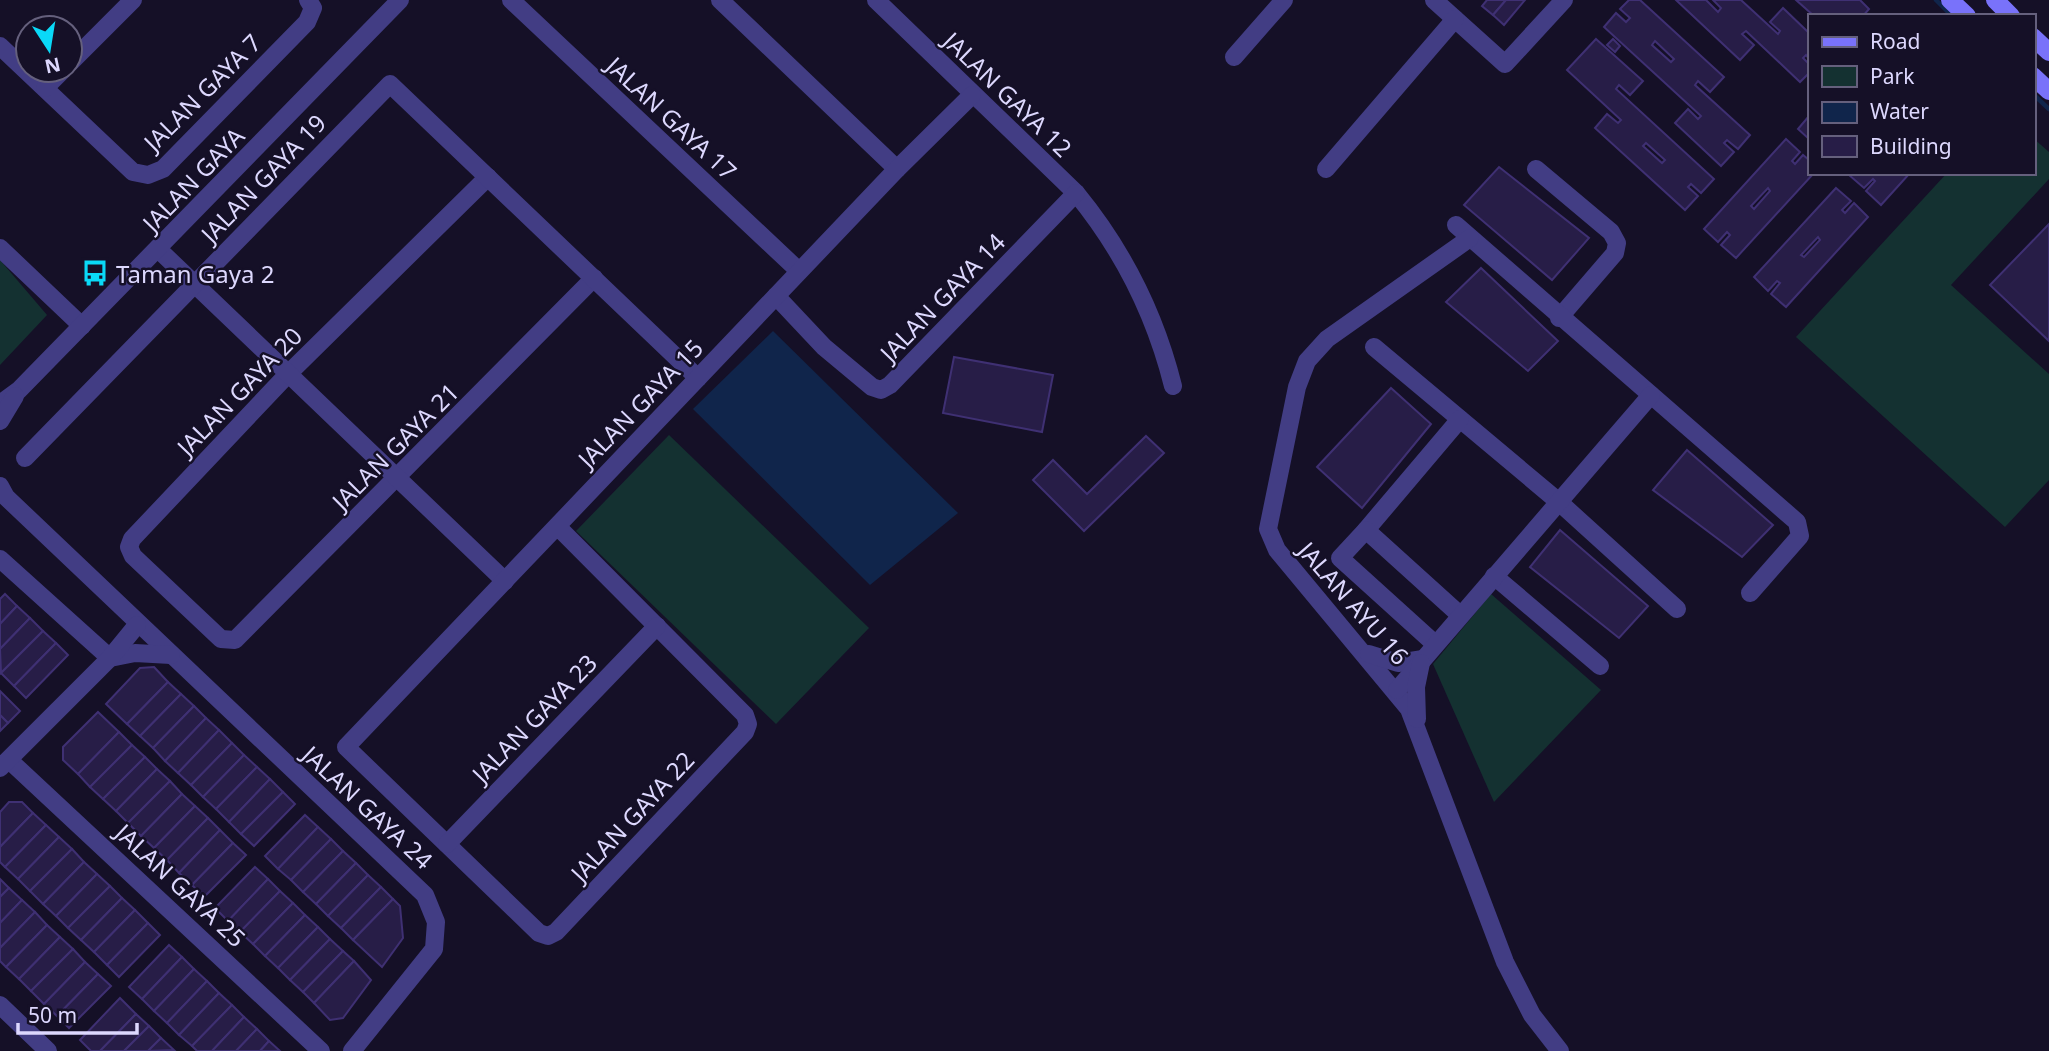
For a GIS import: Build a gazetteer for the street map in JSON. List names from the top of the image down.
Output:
{
  "streets": {
    "street": [
      "JALAN GAYA 7",
      "JALAN GAYA 12",
      "JALAN GAYA 17",
      "JALAN GAYA 19",
      "JALAN GAYA",
      "JALAN GAYA 14",
      "JALAN GAYA 20",
      "JALAN GAYA 15",
      "JALAN GAYA 21",
      "JALAN AYU 16",
      "JALAN GAYA 23",
      "JALAN GAYA 24",
      "JALAN GAYA 22",
      "JALAN GAYA 25"
    ]
  },
  "crossings": [
    ["JALAN GAYA 12", "JALAN GAYA 14"],
    ["JALAN GAYA 12", "JALAN GAYA 15"],
    ["JALAN GAYA 17", "JALAN GAYA 15"],
    ["JALAN GAYA 19", "JALAN GAYA 20"],
    ["JALAN GAYA 14", "JALAN GAYA 15"],
    ["JALAN GAYA 20", "JALAN GAYA 21"],
    ["JALAN GAYA 15", "JALAN GAYA 22"],
    ["JALAN GAYA 23", "JALAN GAYA 22"]
  ],
  "places": {
    "bus stop": ["Taman Gaya 2"]
  },
  "legend": [
    "Road",
    "Park",
    "Water",
    "Building"
  ],
  "scale_bar": "50 m",
  "north": "bottom"
}
